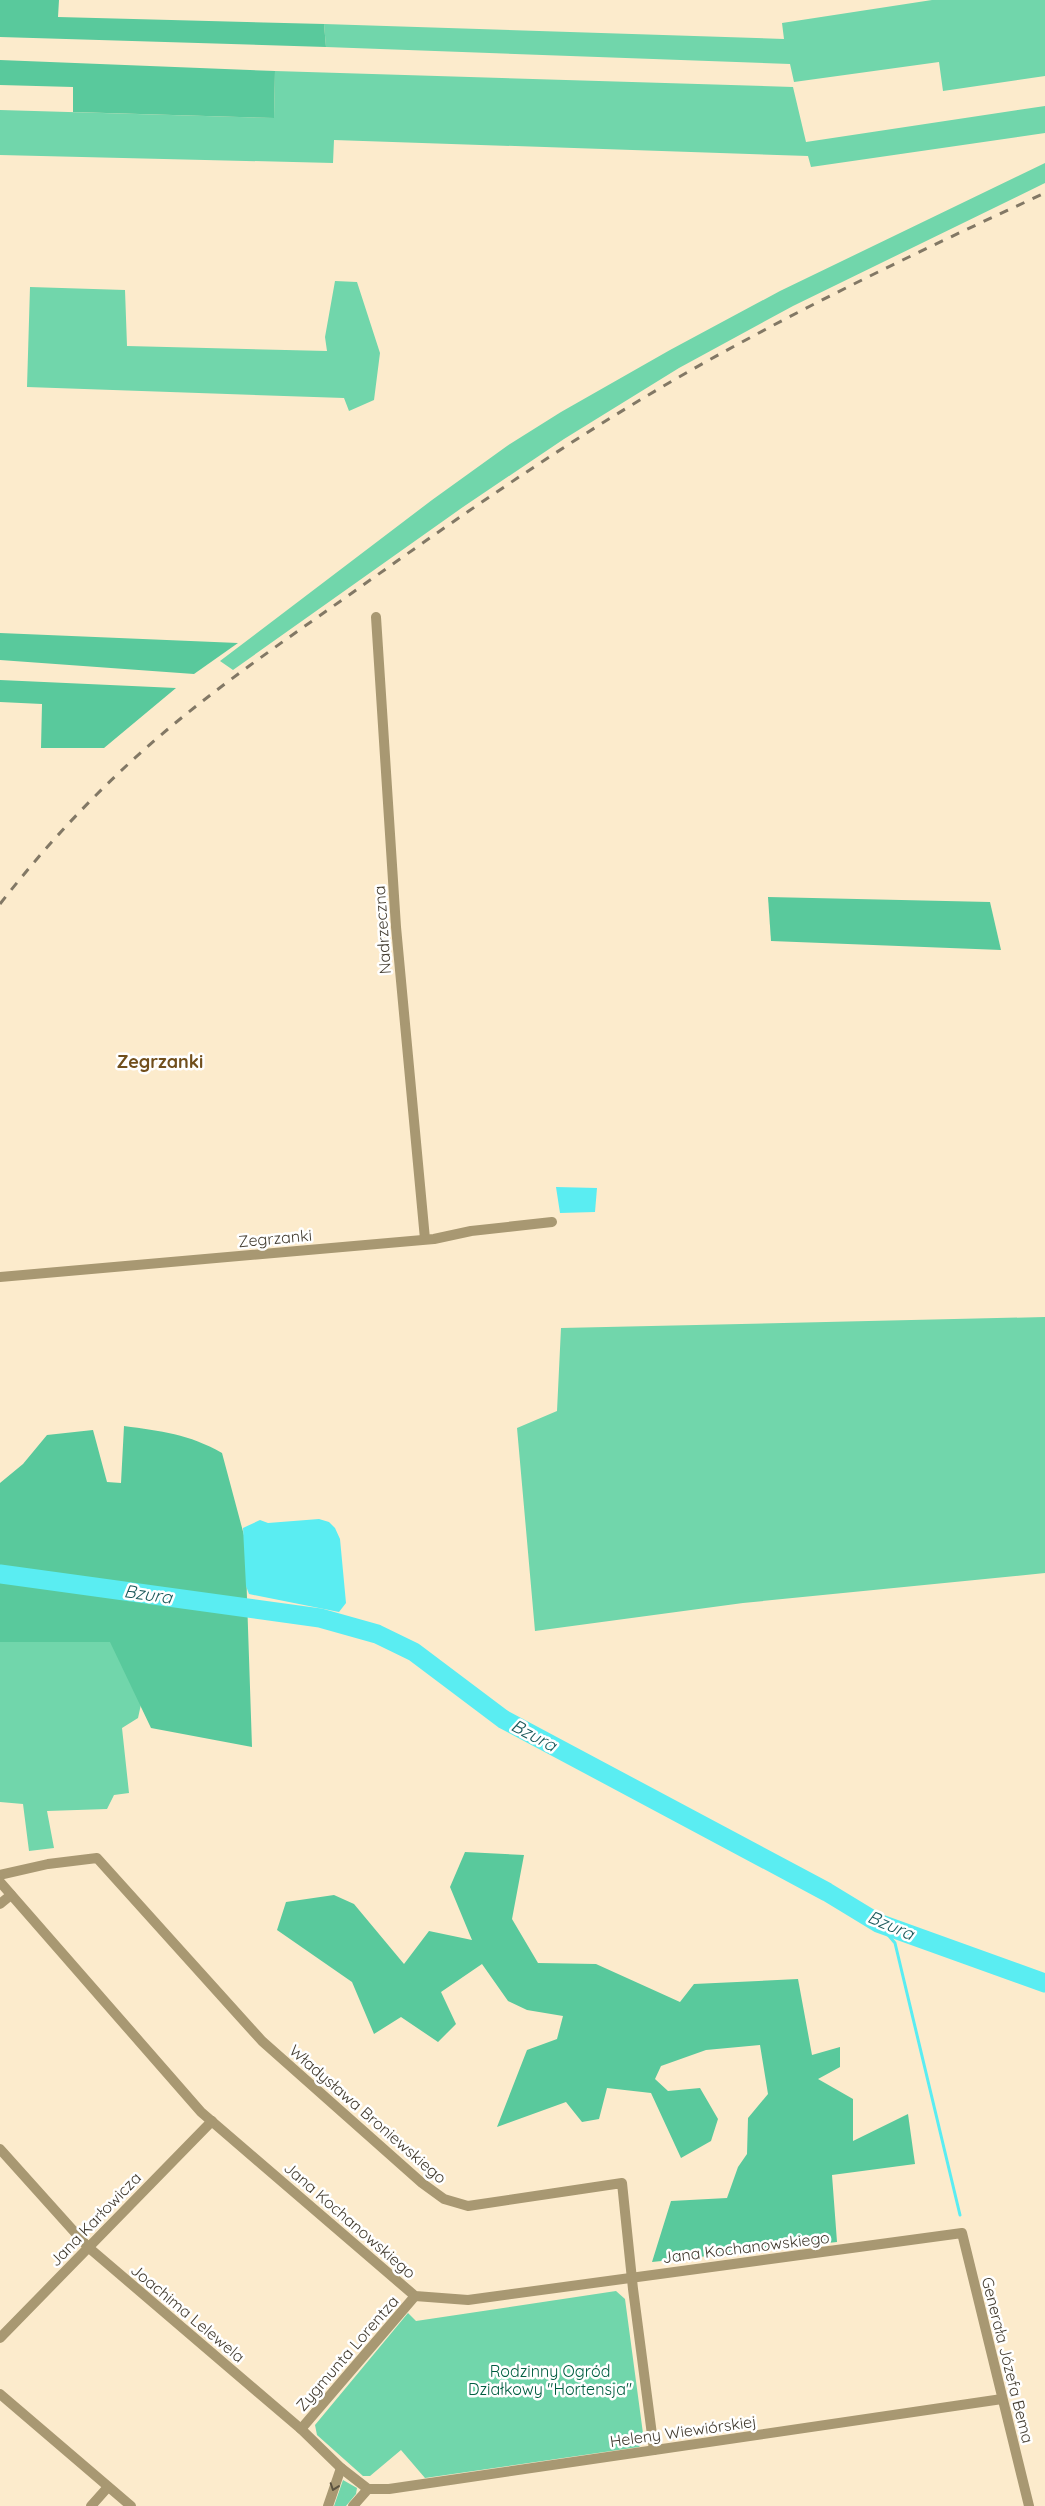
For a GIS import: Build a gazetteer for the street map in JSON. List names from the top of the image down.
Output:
{
  "streets": {
    "street": [
      "Nadrzeczna",
      "Zegrzanki",
      "Władysława Broniewskiego",
      "Jana Karłowicza",
      "Jana Kochanowskiego",
      "Joachima Lelewela",
      "Zygmunta Lorentza",
      "Generała Józefa Bema",
      "Heleny Wiewiórskiej"
    ]
  },
  "crossings": [
    ["Nadrzeczna", "Zegrzanki"],
    ["Władysława Broniewskiego", "Jana Kochanowskiego"],
    ["Władysława Broniewskiego", "Heleny Wiewiórskiej"],
    ["Jana Karłowicza", "Jana Kochanowskiego"],
    ["Jana Karłowicza", "Joachima Lelewela"],
    ["Jana Kochanowskiego", "Zygmunta Lorentza"],
    ["Jana Kochanowskiego", "Generała Józefa Bema"],
    ["Joachima Lelewela", "Zygmunta Lorentza"],
    ["Joachima Lelewela", "Heleny Wiewiórskiej"],
    ["Generała Józefa Bema", "Heleny Wiewiórskiej"]
  ],
  "districts": ["Zegrzanki"],
  "water": ["Bzura"],
  "parks": ["Rodzinny Ogród Działkowy \"Hortensja\""]
}
